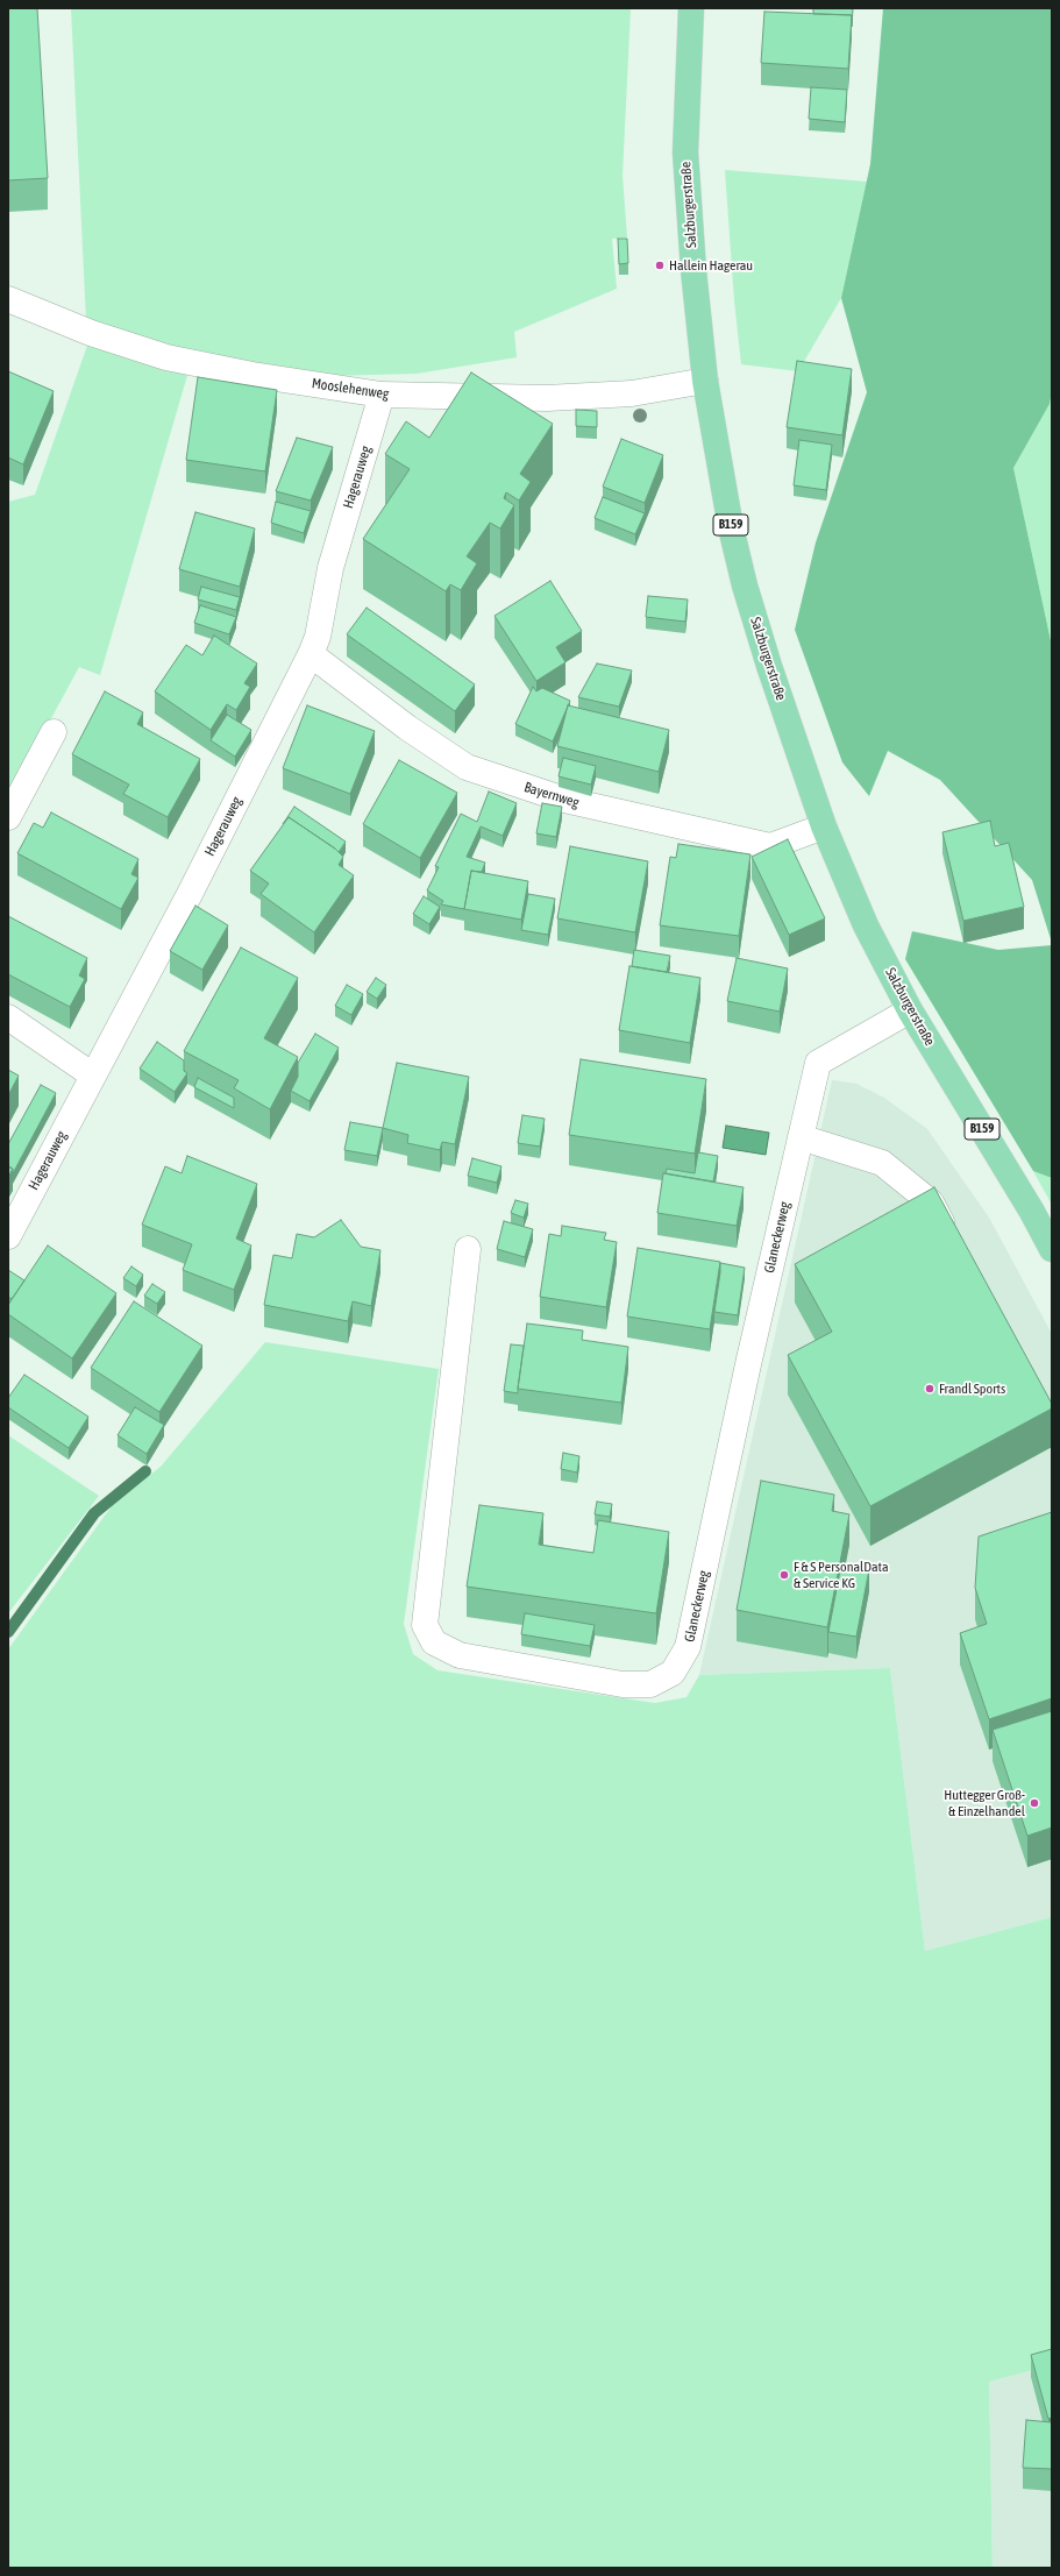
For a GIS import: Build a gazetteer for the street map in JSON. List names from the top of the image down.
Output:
{
  "streets": {
    "main road": ["Salzburgerstraße", "B159"],
    "street": [
      "Mooslehenweg",
      "Hagerauweg",
      "Bayernweg",
      "Glaneckerweg"
    ]
  },
  "crossings": [
    ["Salzburgerstraße", "Mooslehenweg"],
    ["Salzburgerstraße", "Bayernweg"],
    ["Salzburgerstraße", "Glaneckerweg"],
    ["Mooslehenweg", "Hagerauweg"],
    ["Hagerauweg", "Bayernweg"]
  ],
  "places": [
    "Hallein Hagerau",
    "Frandl Sports",
    "F & S PersonalData & Service KG",
    "Huttegger Groß- & Einzelhandel"
  ]
}
